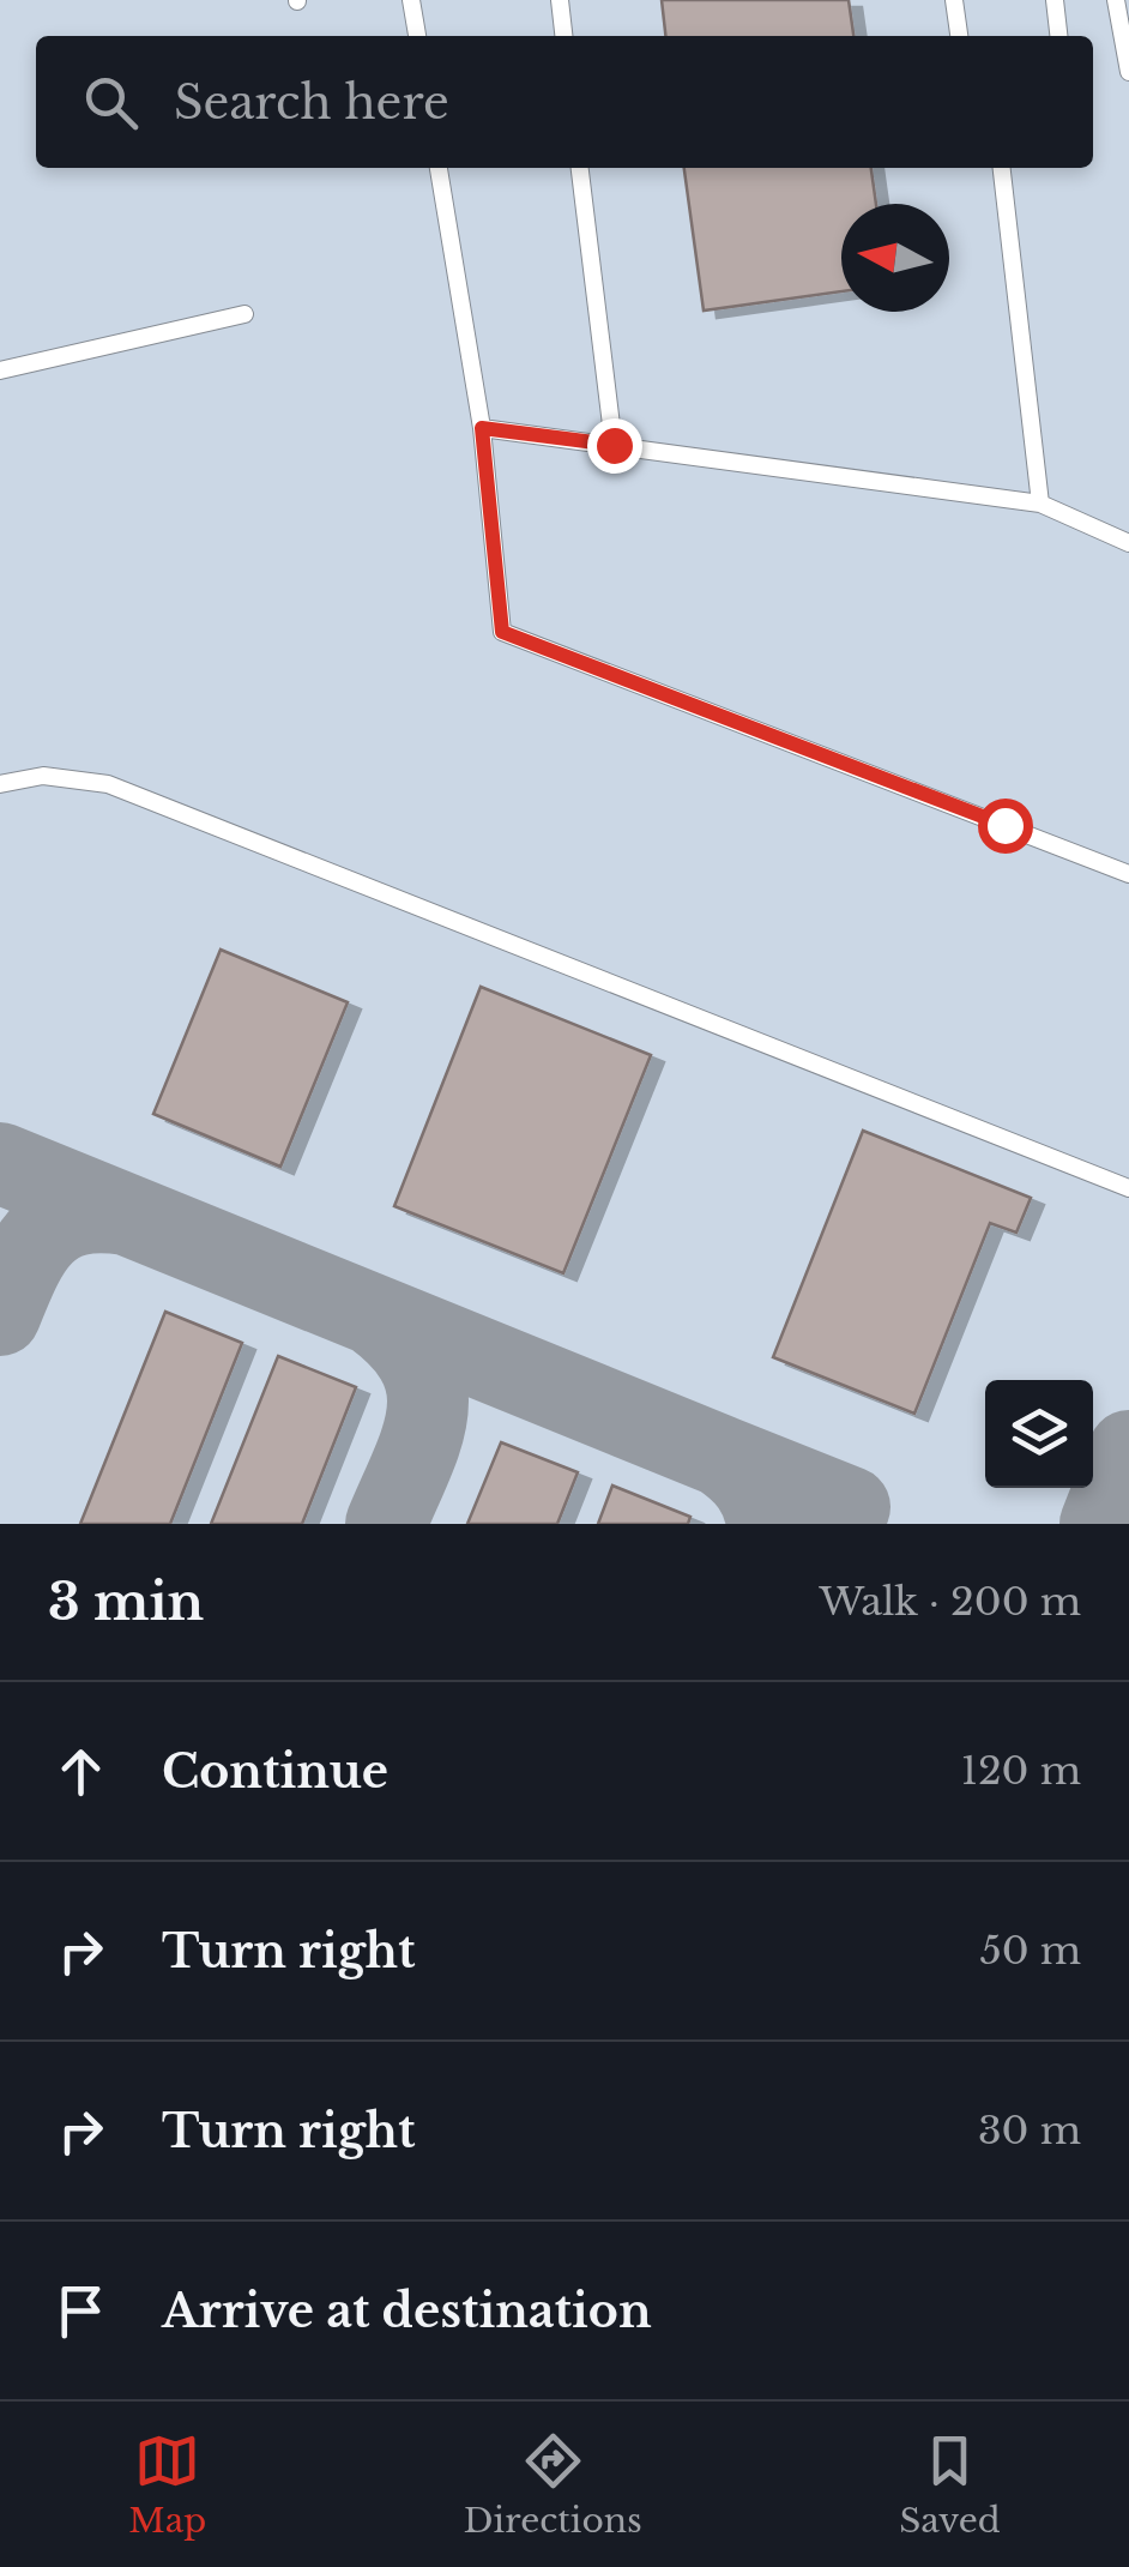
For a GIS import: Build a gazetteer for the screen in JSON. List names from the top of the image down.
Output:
{
  "north": "left",
  "page": {
    "search": "Search here",
    "heading": ["3 min", "Walk · 200 m"],
    "list": [
      ["Continue", "120 m"],
      ["Turn right", "50 m"],
      ["Turn right", "30 m"],
      "Arrive at destination"
    ],
    "nav": ["Map", "Directions", "Saved"]
  }
}
